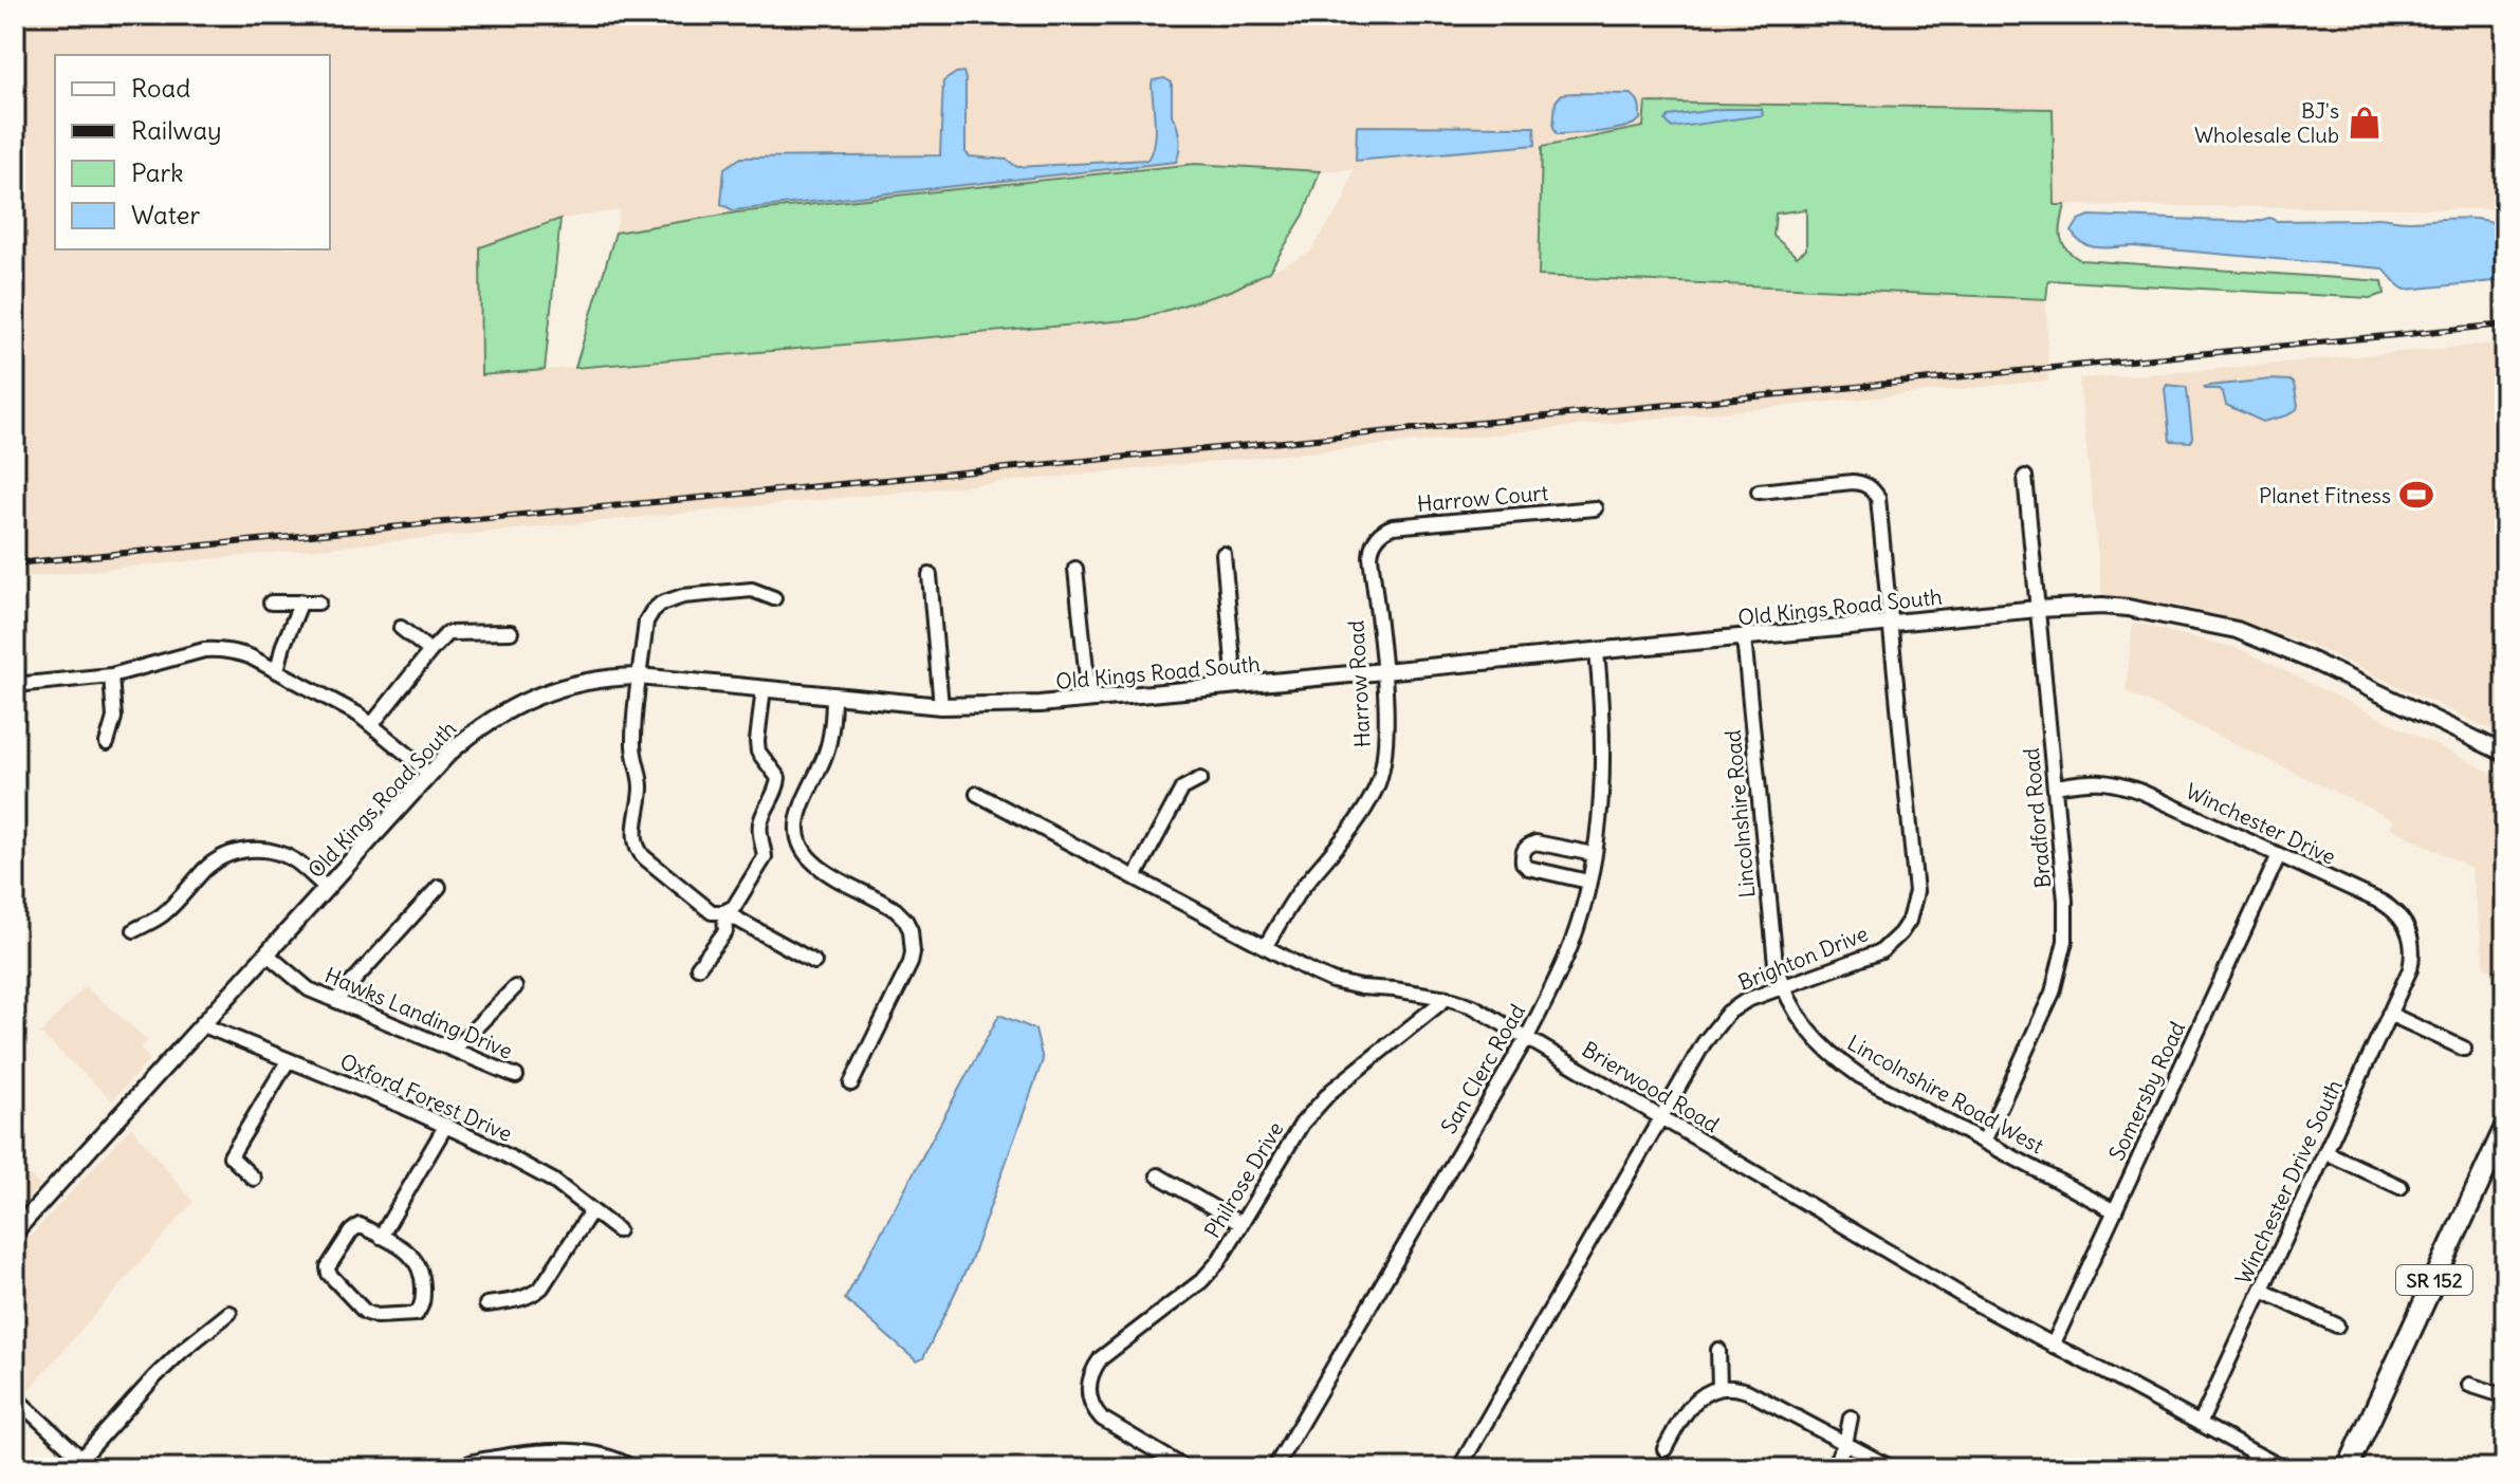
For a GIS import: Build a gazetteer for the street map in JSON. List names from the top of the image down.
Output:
{
  "streets": {
    "main road": ["SR 152"],
    "street": [
      "Harrow Court",
      "Old Kings Road South",
      "Harrow Road",
      "Lincolnshire Road",
      "Bradford Road",
      "Winchester Drive",
      "Brighton Drive",
      "Hawks Landing Drive",
      "San Clerc Road",
      "Brierwood Road",
      "Somersby Road",
      "Lincolnshire Road West",
      "Oxford Forest Drive",
      "Philrose Drive",
      "Winchester Drive South"
    ]
  },
  "crossings": [
    ["Harrow Court", "Harrow Road"],
    ["Old Kings Road South", "Harrow Road"],
    ["Old Kings Road South", "Lincolnshire Road"],
    ["Old Kings Road South", "Bradford Road"],
    ["Old Kings Road South", "Brighton Drive"],
    ["Old Kings Road South", "Hawks Landing Drive"],
    ["Old Kings Road South", "San Clerc Road"],
    ["Old Kings Road South", "Oxford Forest Drive"],
    ["Harrow Road", "Brierwood Road"],
    ["Lincolnshire Road", "Brighton Drive"],
    ["Lincolnshire Road", "Lincolnshire Road West"],
    ["Bradford Road", "Winchester Drive"],
    ["Bradford Road", "Lincolnshire Road West"],
    ["Winchester Drive", "Somersby Road"],
    ["Winchester Drive", "Winchester Drive South"],
    ["Brighton Drive", "Brierwood Road"],
    ["Brighton Drive", "Lincolnshire Road West"],
    ["San Clerc Road", "Brierwood Road"],
    ["Brierwood Road", "Somersby Road"],
    ["Brierwood Road", "Philrose Drive"],
    ["Brierwood Road", "Winchester Drive South"],
    ["Somersby Road", "Lincolnshire Road West"]
  ],
  "places": {
    "shop": ["BJ's Wholesale Club"],
    "sports": ["Planet Fitness"]
  },
  "legend": [
    "Road",
    "Railway",
    "Park",
    "Water"
  ]
}
